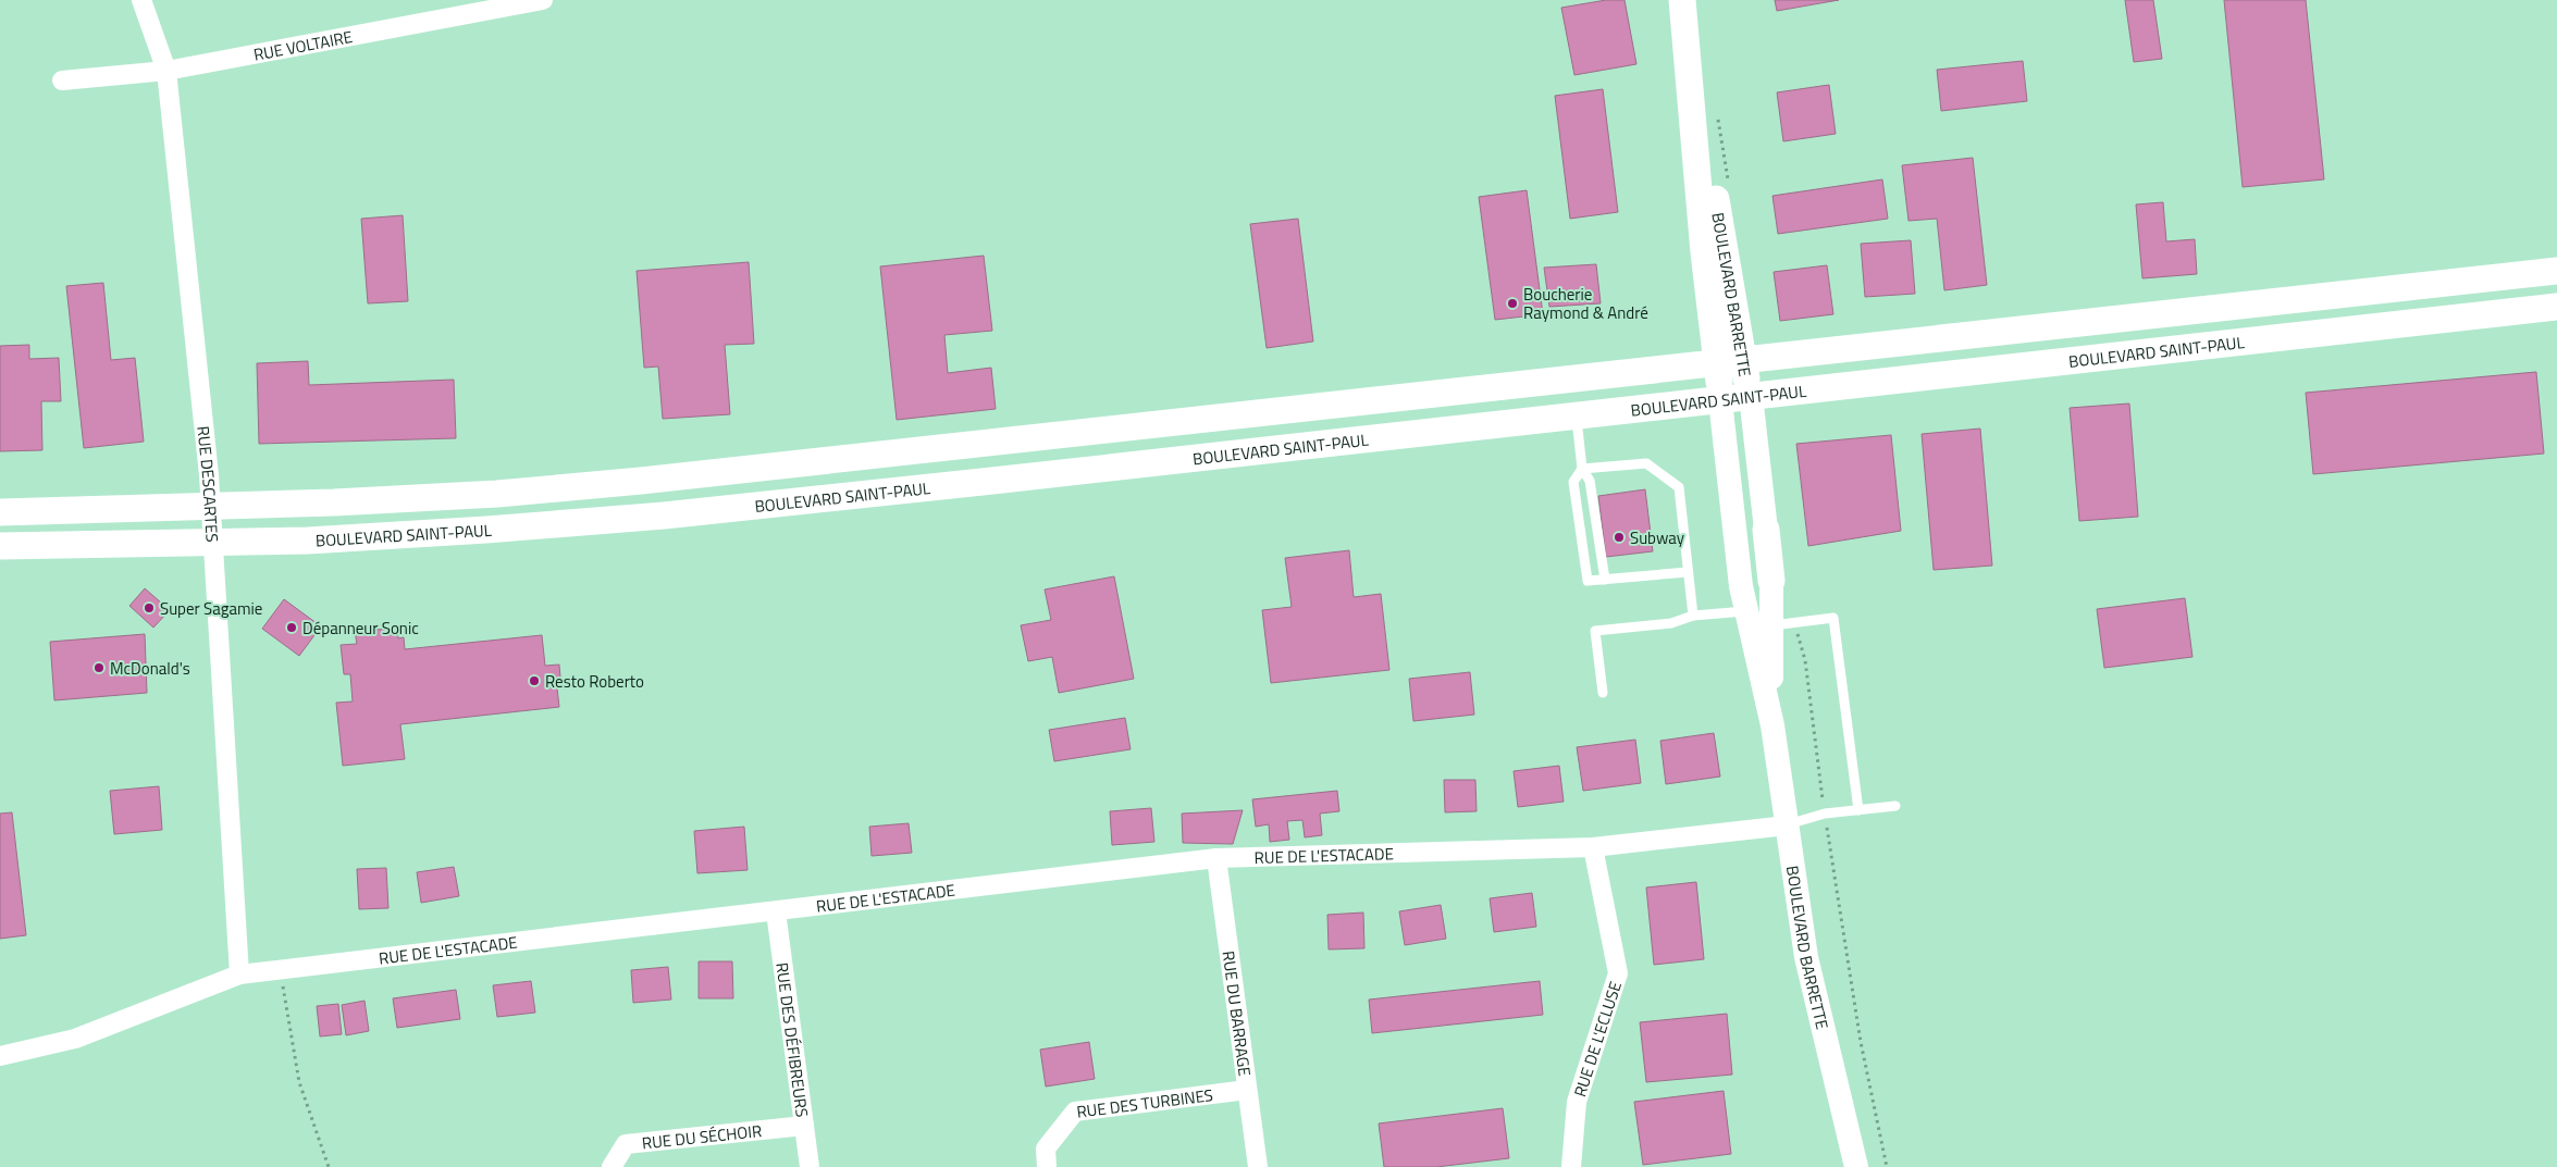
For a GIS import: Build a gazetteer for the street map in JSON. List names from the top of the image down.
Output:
{
  "streets": {
    "main road": ["BOULEVARD BARRETTE", "BOULEVARD SAINT-PAUL"],
    "street": [
      "RUE VOLTAIRE",
      "RUE DESCARTES",
      "RUE DE L'ESTACADE",
      "RUE DU BARRAGE",
      "RUE DE L'ECLUSE",
      "RUE DES DÉFIBREURS",
      "RUE DES TURBINES",
      "RUE DU SÉCHOIR"
    ]
  },
  "crossings": [
    ["RUE VOLTAIRE", "RUE DESCARTES"],
    ["BOULEVARD BARRETTE", "BOULEVARD SAINT-PAUL"],
    ["BOULEVARD BARRETTE", "RUE DE L'ESTACADE"],
    ["BOULEVARD SAINT-PAUL", "RUE DESCARTES"],
    ["RUE DESCARTES", "RUE DE L'ESTACADE"],
    ["RUE DE L'ESTACADE", "RUE DU BARRAGE"],
    ["RUE DE L'ESTACADE", "RUE DE L'ECLUSE"],
    ["RUE DE L'ESTACADE", "RUE DES DÉFIBREURS"],
    ["RUE DU BARRAGE", "RUE DES TURBINES"],
    ["RUE DES DÉFIBREURS", "RUE DU SÉCHOIR"]
  ],
  "places": [
    "Boucherie Raymond & André",
    "Subway",
    "Super Sagamie",
    "Dépanneur Sonic",
    "McDonald's",
    "Resto Roberto"
  ]
}
